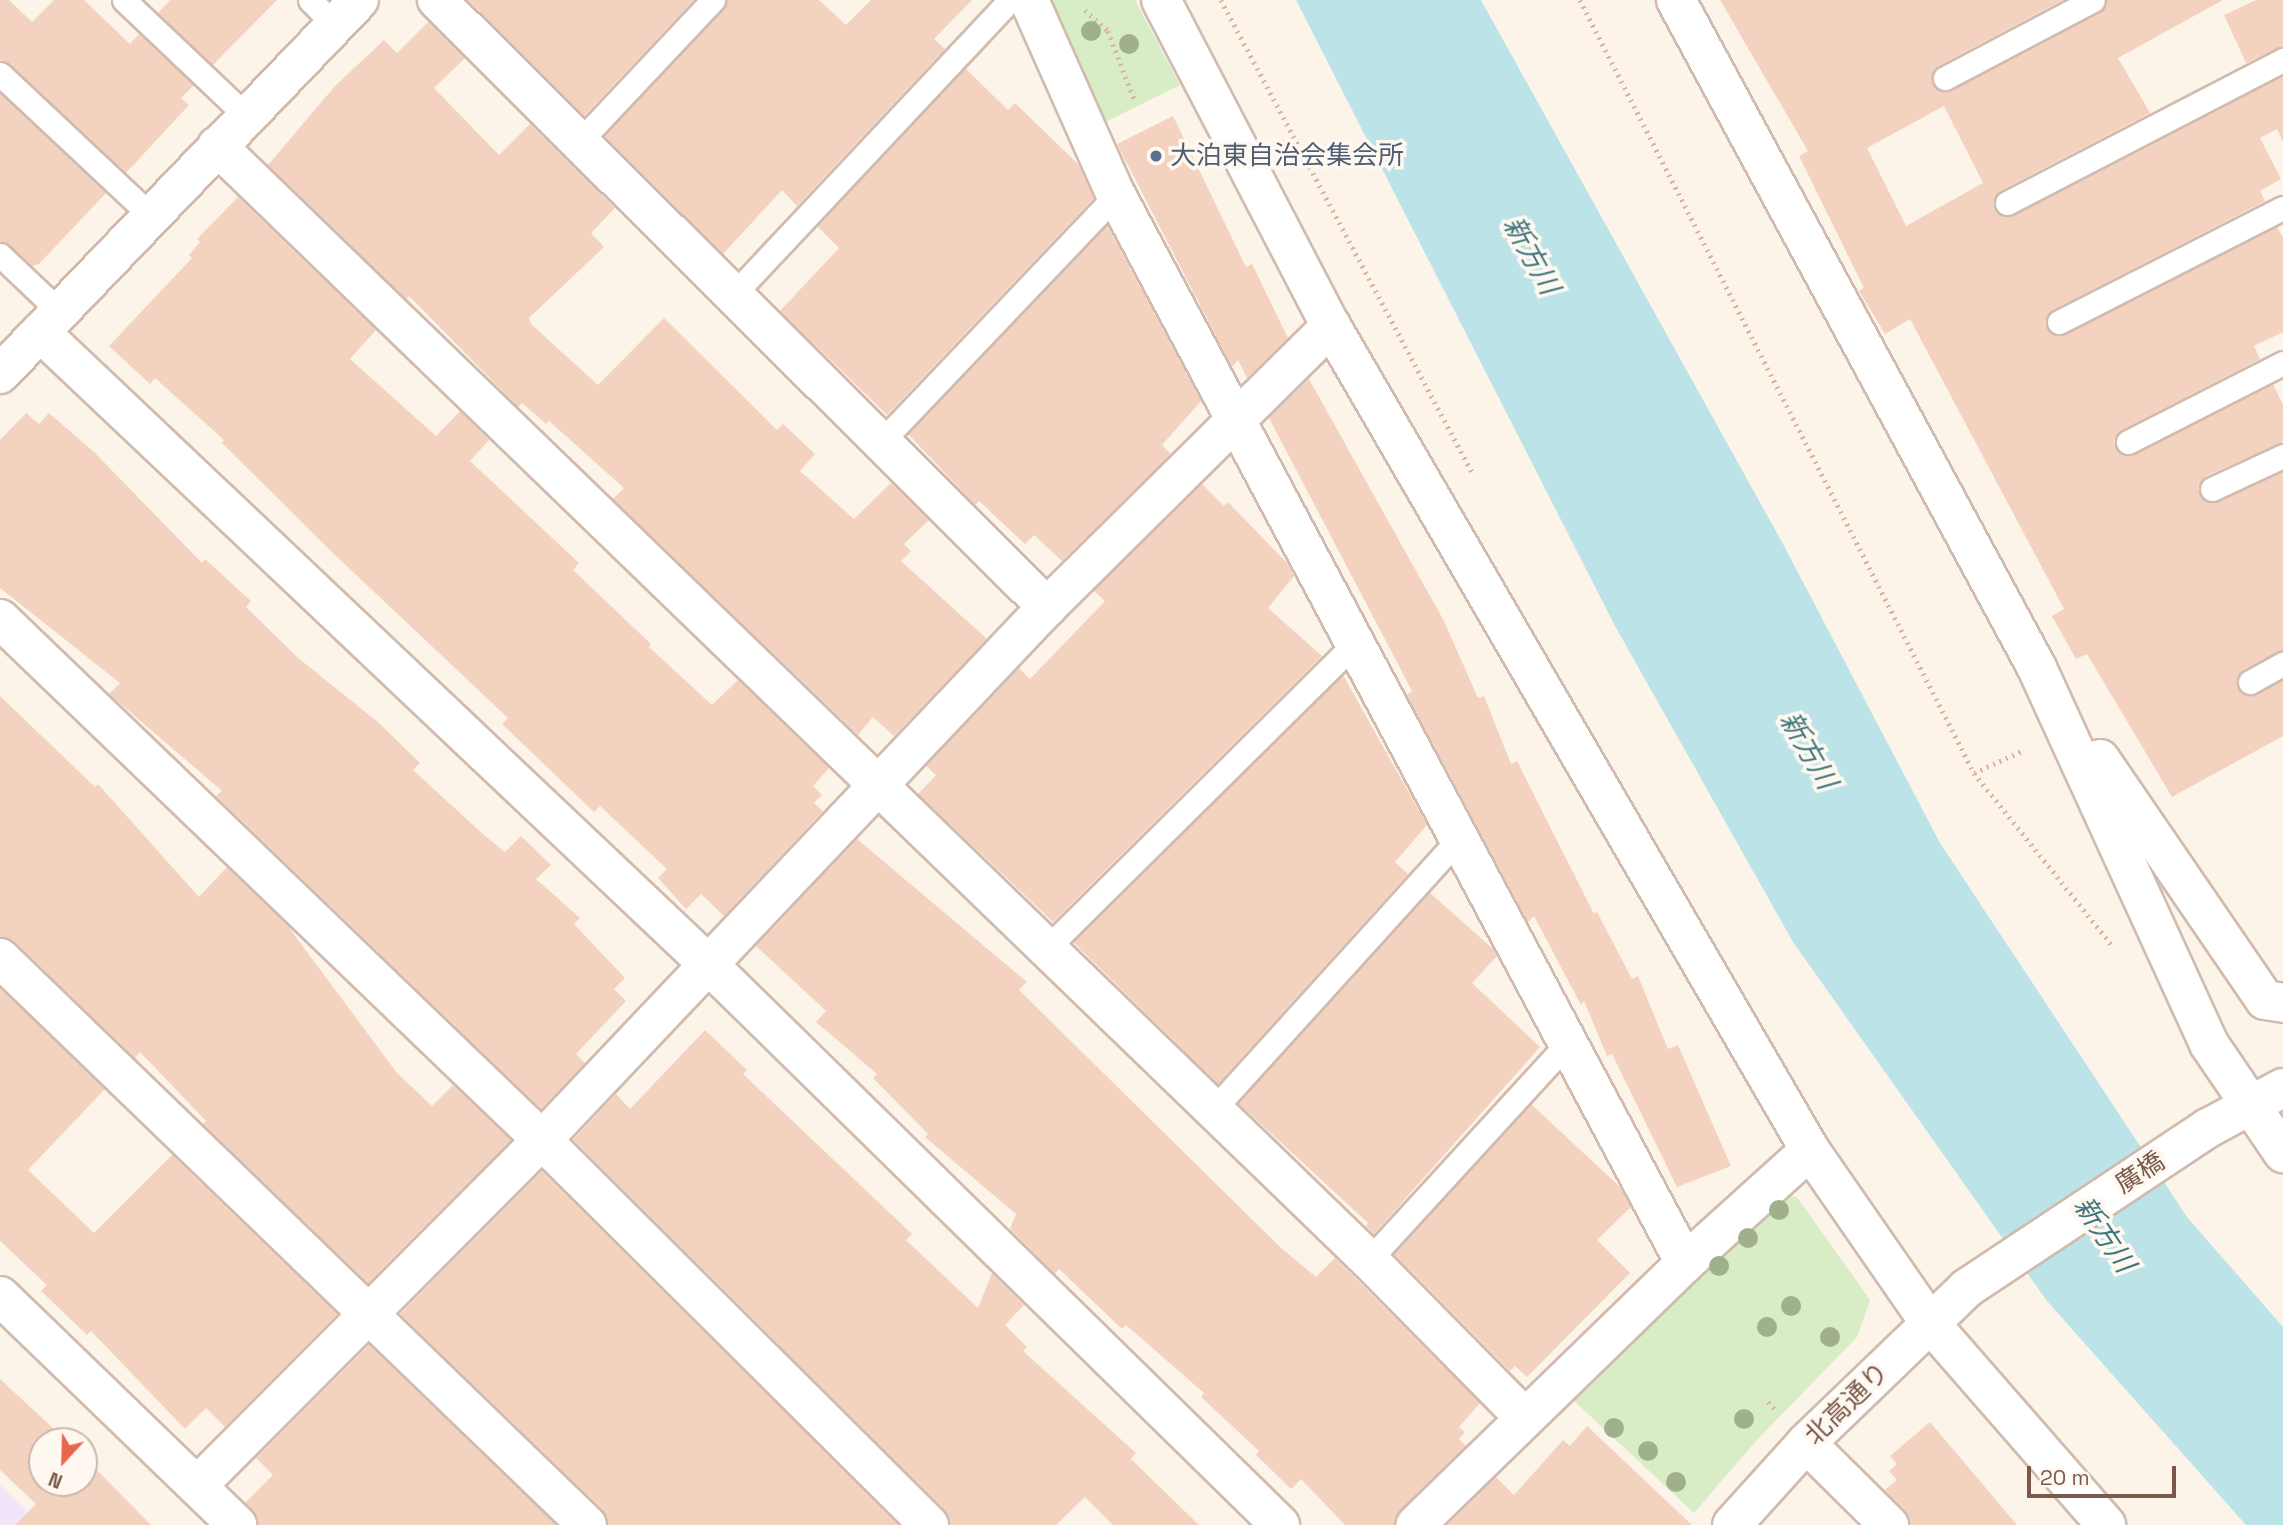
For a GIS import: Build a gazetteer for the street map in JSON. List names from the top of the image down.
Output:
{
  "streets": {
    "street": ["廣橋", "北高通り"]
  },
  "crossings": [
    ["廣橋", "北高通り"]
  ],
  "water": ["新方川"],
  "places": ["大泊東自治会集会所"],
  "scale_bar": "20 m",
  "north": "bottom"
}
